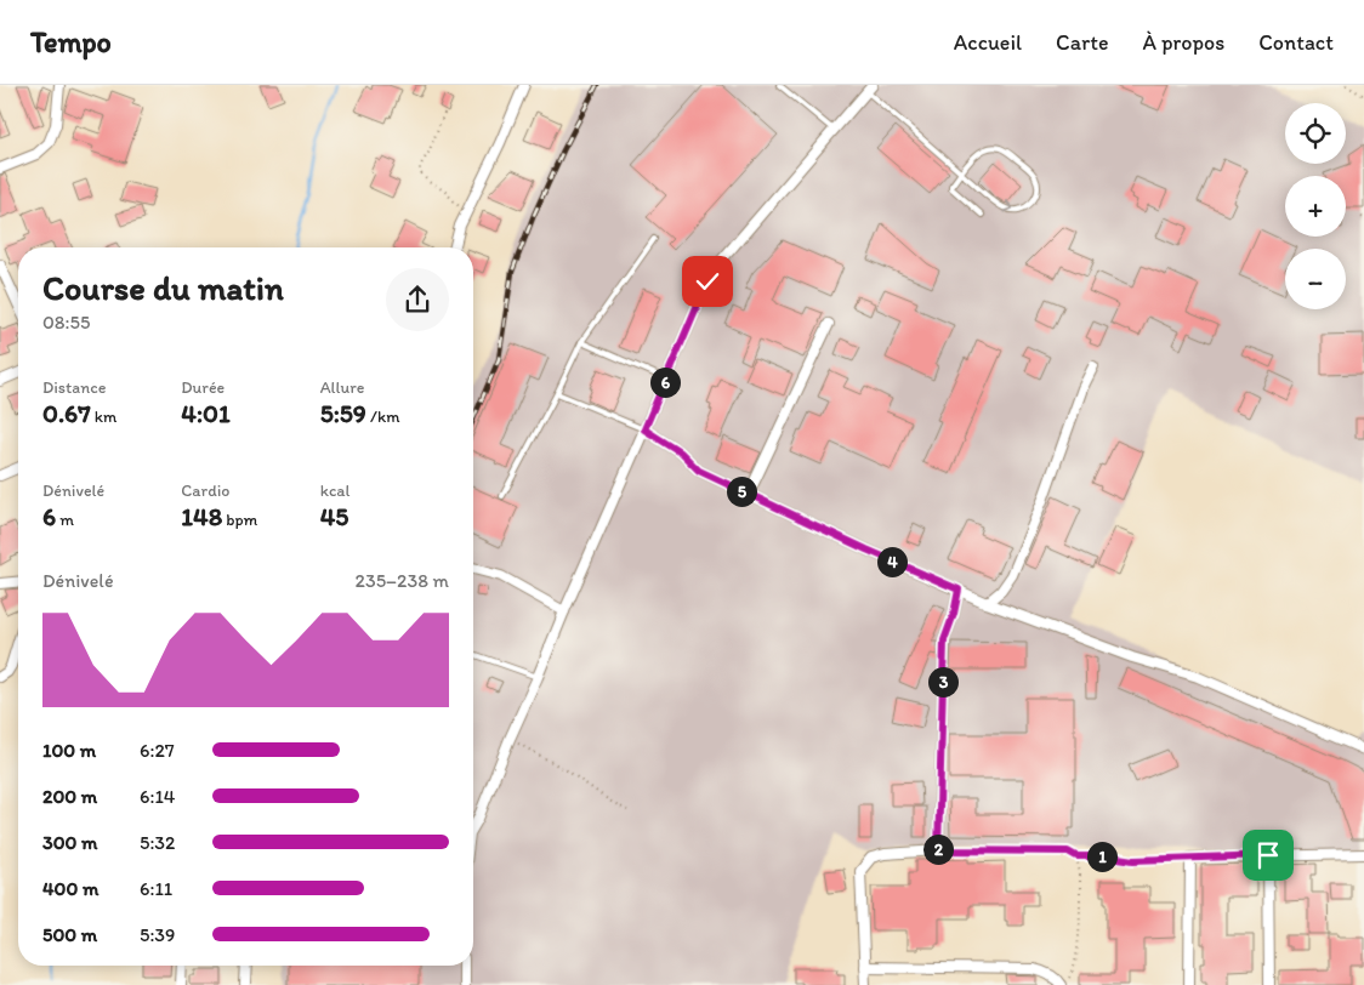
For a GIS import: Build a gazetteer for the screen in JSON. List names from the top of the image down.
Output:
{
  "page": {
    "header": "Tempo",
    "nav": [
      "Accueil",
      "Carte",
      "À propos",
      "Contact"
    ],
    "map_buttons": ["+", "−"],
    "heading": ["Course du matin", "08:55"],
    "stats": [
      ["Distance", "0.67 km"],
      ["Durée", "4:01"],
      ["Allure", "5:59 /km"],
      ["Dénivelé", "6 m"],
      ["Cardio", "148 bpm"],
      ["kcal", "45"]
    ],
    "pins": [
      "6",
      "5",
      "4",
      "3",
      "2",
      "1"
    ],
    "chart": ["Dénivelé", "235–238 m"],
    "list": [
      {
        "name": "100 m",
        "note": "6:27"
      },
      {
        "name": "200 m",
        "note": "6:14"
      },
      {
        "name": "300 m",
        "note": "5:32"
      },
      {
        "name": "400 m",
        "note": "6:11"
      },
      {
        "name": "500 m",
        "note": "5:39"
      }
    ]
  }
}
